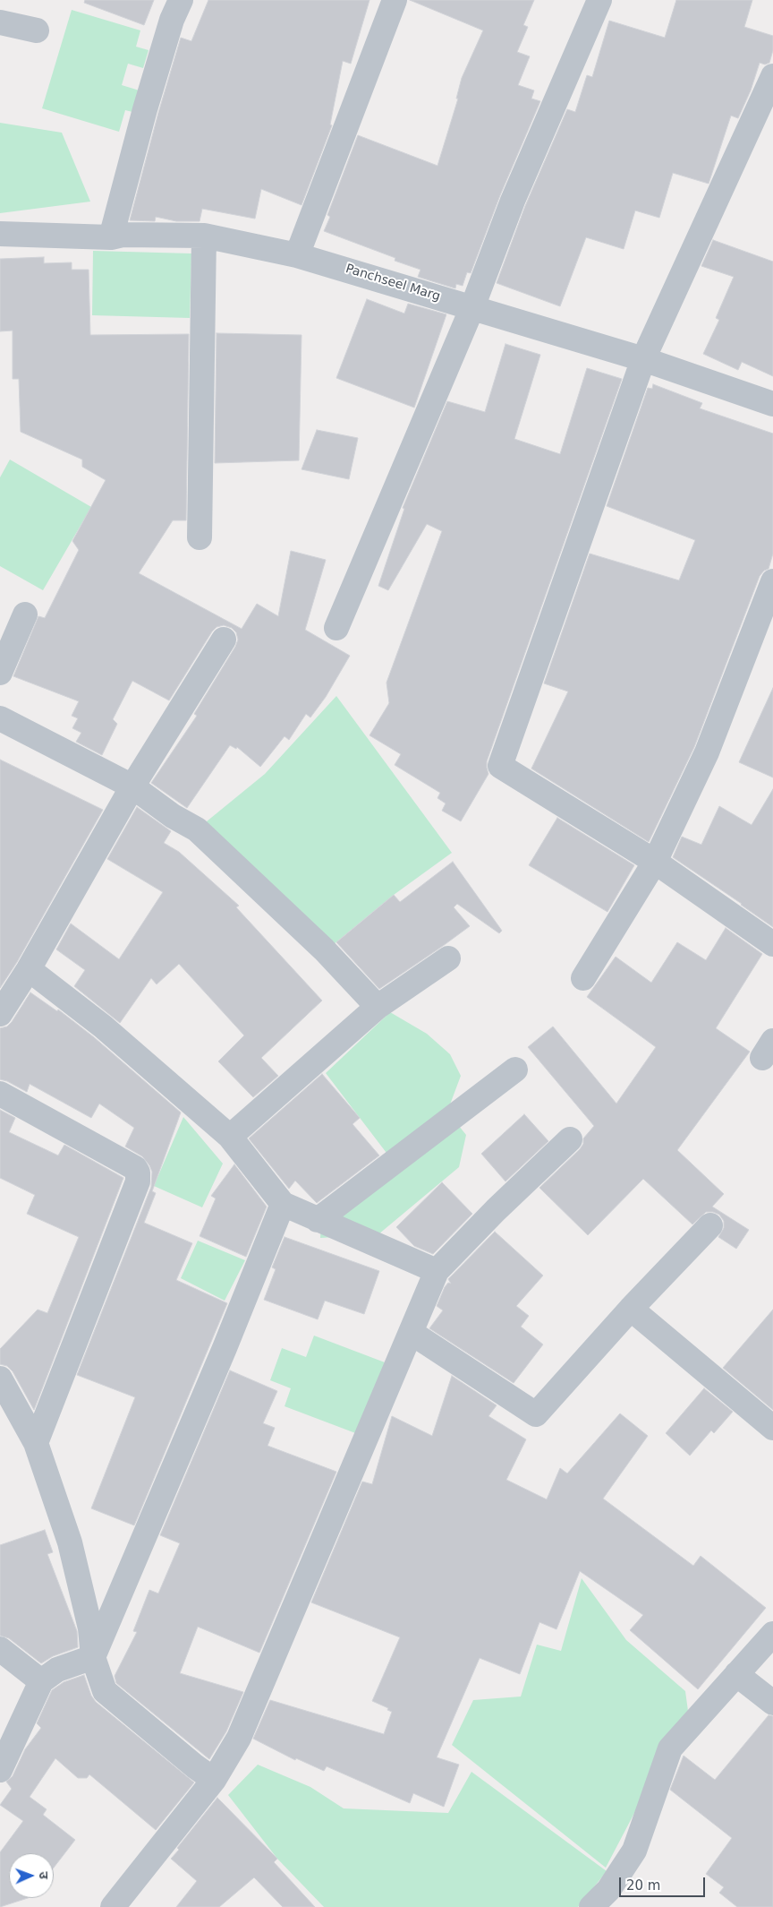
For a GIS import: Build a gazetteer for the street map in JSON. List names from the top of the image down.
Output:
{
  "streets": {
    "street": ["Panchseel Marg"]
  },
  "scale_bar": "20 m",
  "north": "right"
}
